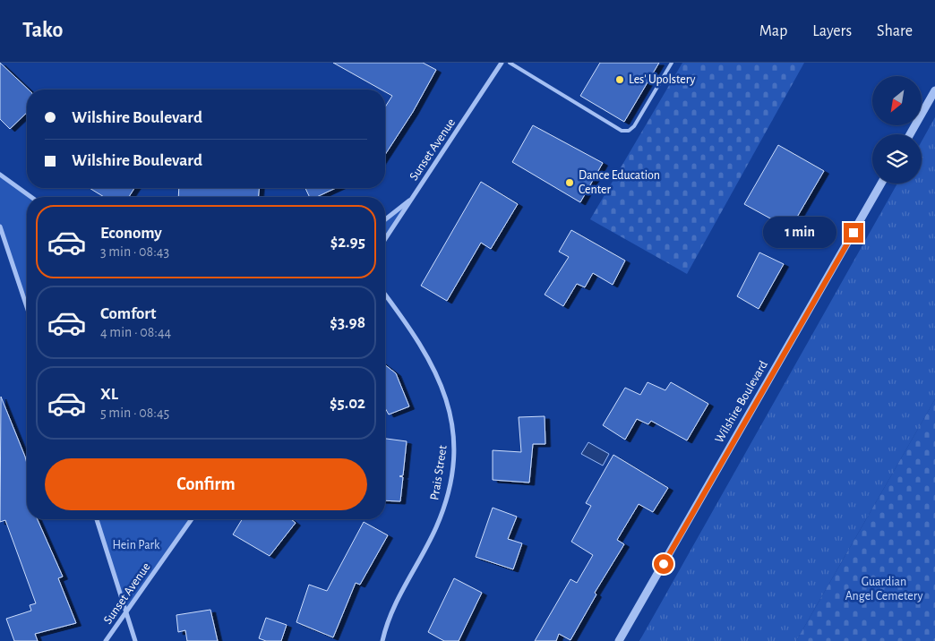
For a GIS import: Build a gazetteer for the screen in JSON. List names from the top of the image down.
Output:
{
  "streets": {
    "street": ["Sunset Avenue", "Wilshire Boulevard", "Prais Street"]
  },
  "parks": ["Hein Park", "Guardian Angel Cemetery"],
  "places": ["Les' Upolstery", "Dance Education Center"],
  "north": "bottom left",
  "page": {
    "header": "Tako",
    "nav": ["Map", "Layers", "Share"],
    "banner": ["Wilshire Boulevard", "Wilshire Boulevard"],
    "list": [
      {
        "name": "Economy",
        "note": "3 min · 08:43",
        "value": "$2.95"
      },
      {
        "name": "Comfort",
        "note": "4 min · 08:44",
        "value": "$3.98"
      },
      {
        "name": "XL",
        "note": "5 min · 08:45",
        "value": "$5.02"
      }
    ],
    "bubble": "1 min",
    "buttons": "Confirm"
  }
}
